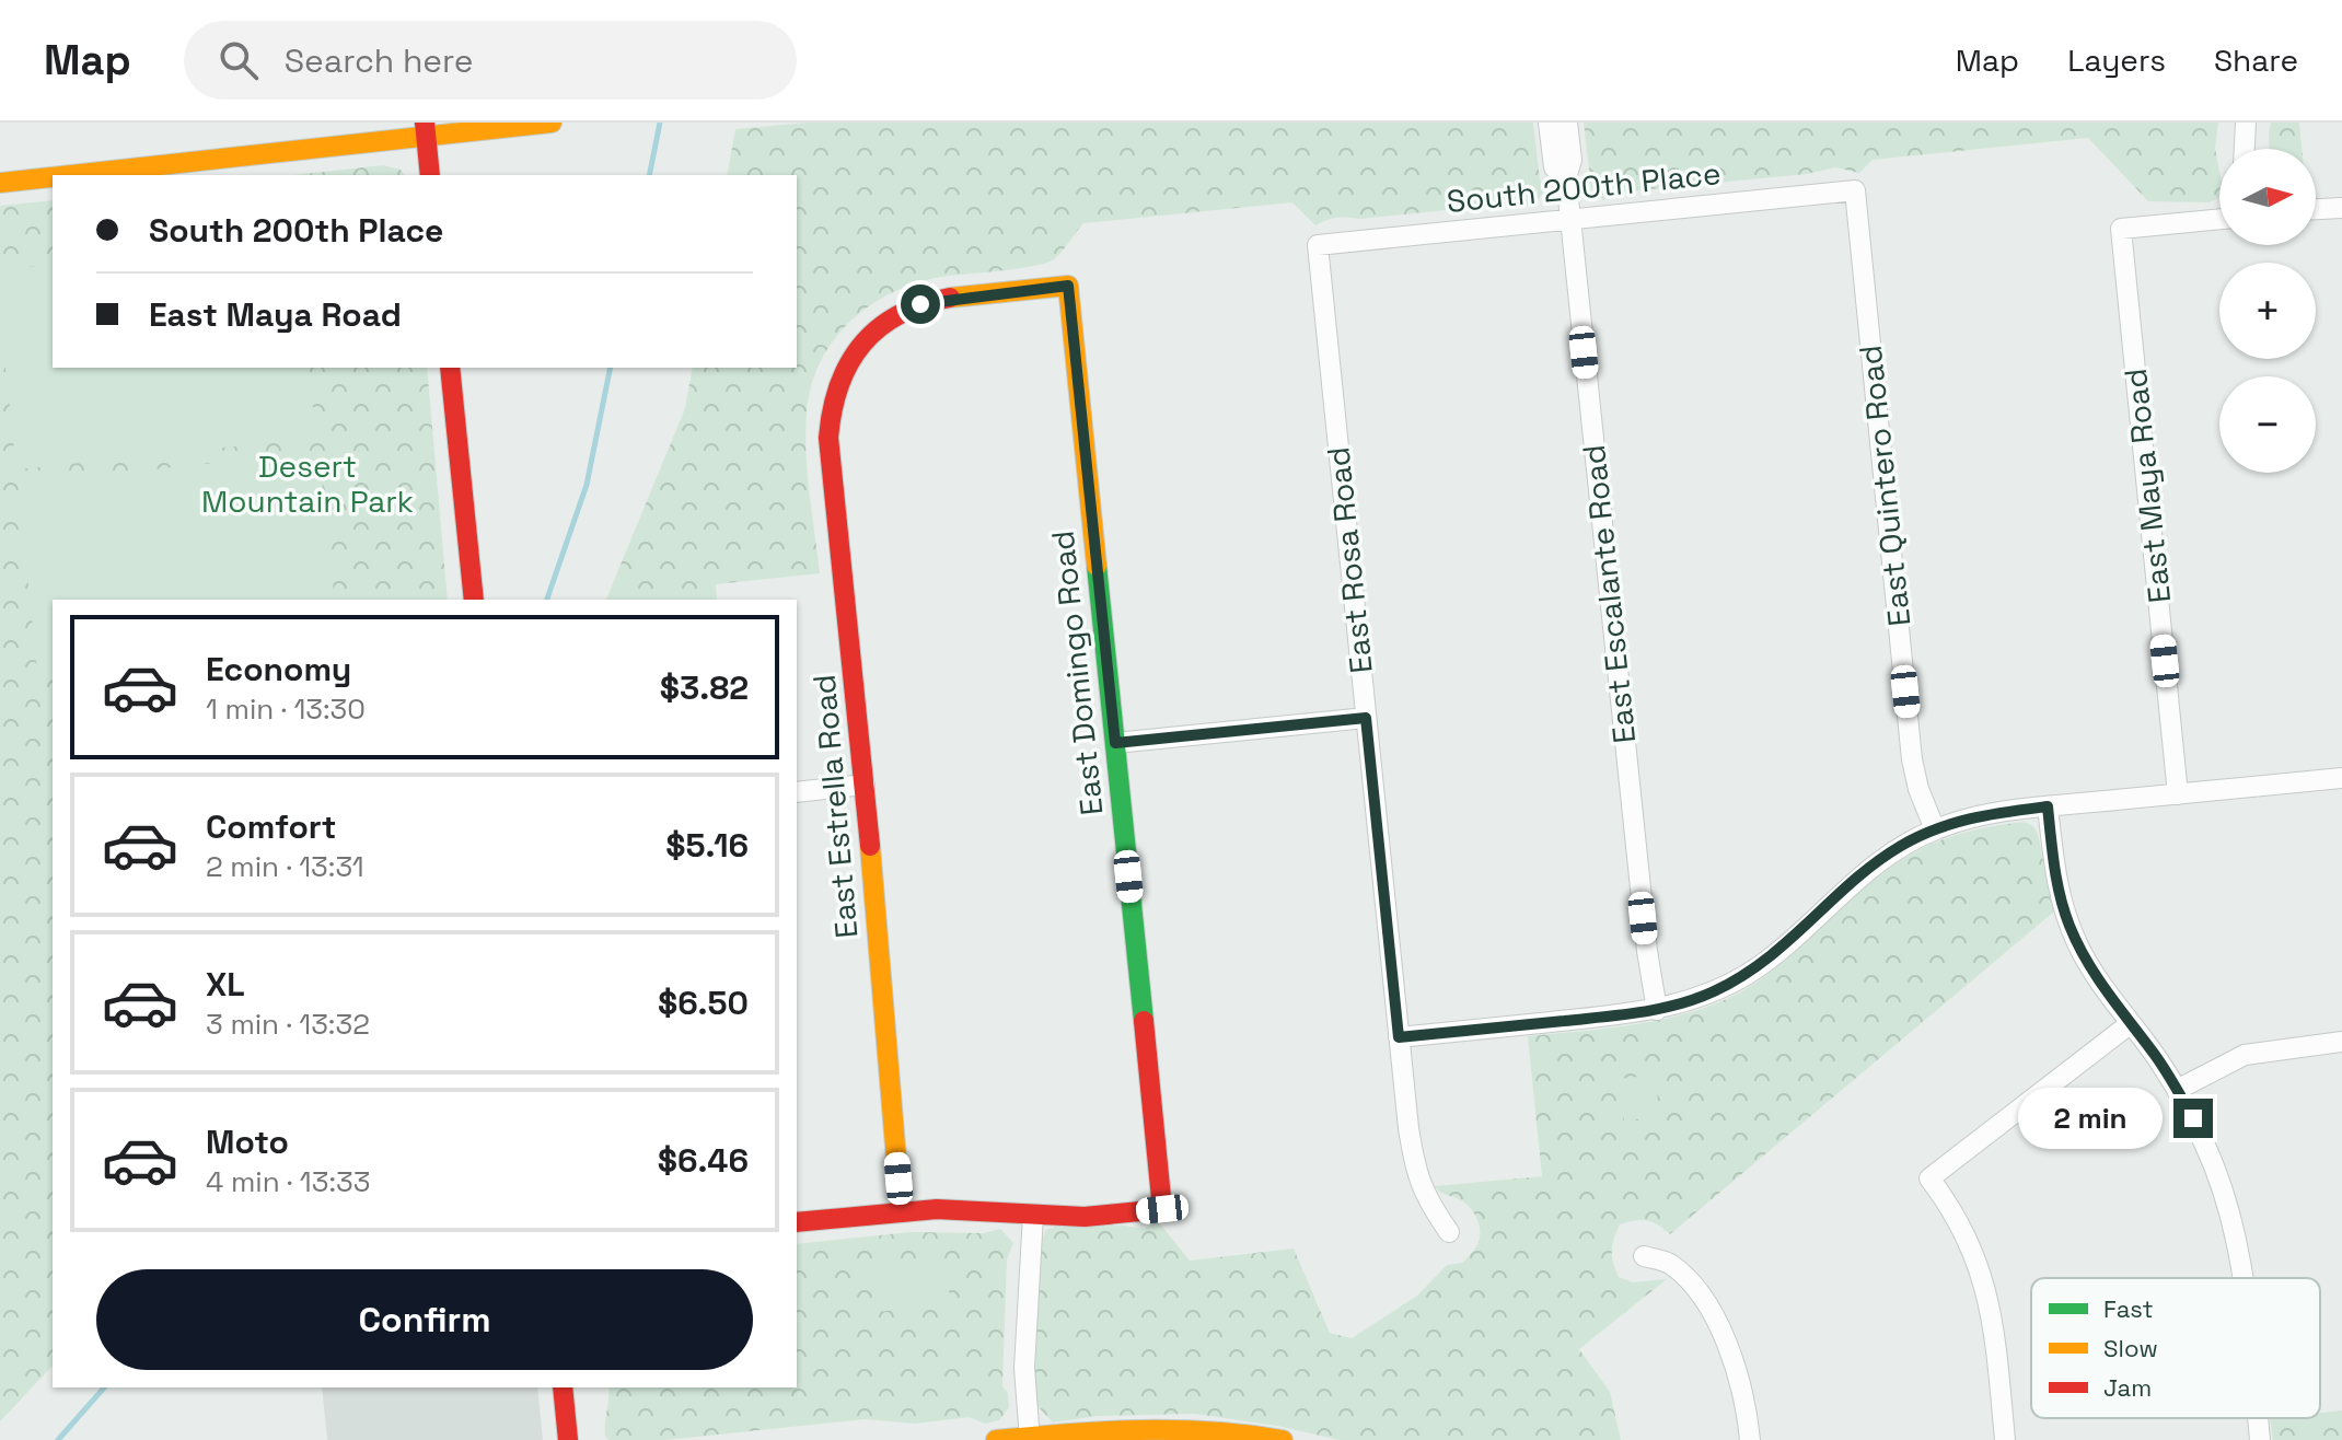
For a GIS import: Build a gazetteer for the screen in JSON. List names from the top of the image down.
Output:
{
  "streets": {
    "street": [
      "South 200th Place",
      "East Quintero Road",
      "East Maya Road",
      "East Rosa Road",
      "East Escalante Road",
      "East Domingo Road",
      "East Estrella Road"
    ]
  },
  "crossings": [
    ["South 200th Place", "East Quintero Road"],
    ["South 200th Place", "East Rosa Road"],
    ["South 200th Place", "East Escalante Road"],
    ["East Domingo Road", "East Estrella Road"]
  ],
  "parks": ["Desert Mountain Park"],
  "legend": ["Fast", "Slow", "Jam"],
  "north": "right",
  "page": {
    "header": "Map",
    "search": "Search here",
    "nav": ["Map", "Layers", "Share"],
    "map_buttons": ["+", "−"],
    "banner": ["South 200th Place", "East Maya Road"],
    "list": [
      {
        "name": "Economy",
        "note": "1 min · 13:30",
        "value": "$3.82"
      },
      {
        "name": "Comfort",
        "note": "2 min · 13:31",
        "value": "$5.16"
      },
      {
        "name": "XL",
        "note": "3 min · 13:32",
        "value": "$6.50"
      },
      {
        "name": "Moto",
        "note": "4 min · 13:33",
        "value": "$6.46"
      }
    ],
    "bubble": "2 min",
    "buttons": "Confirm"
  }
}
